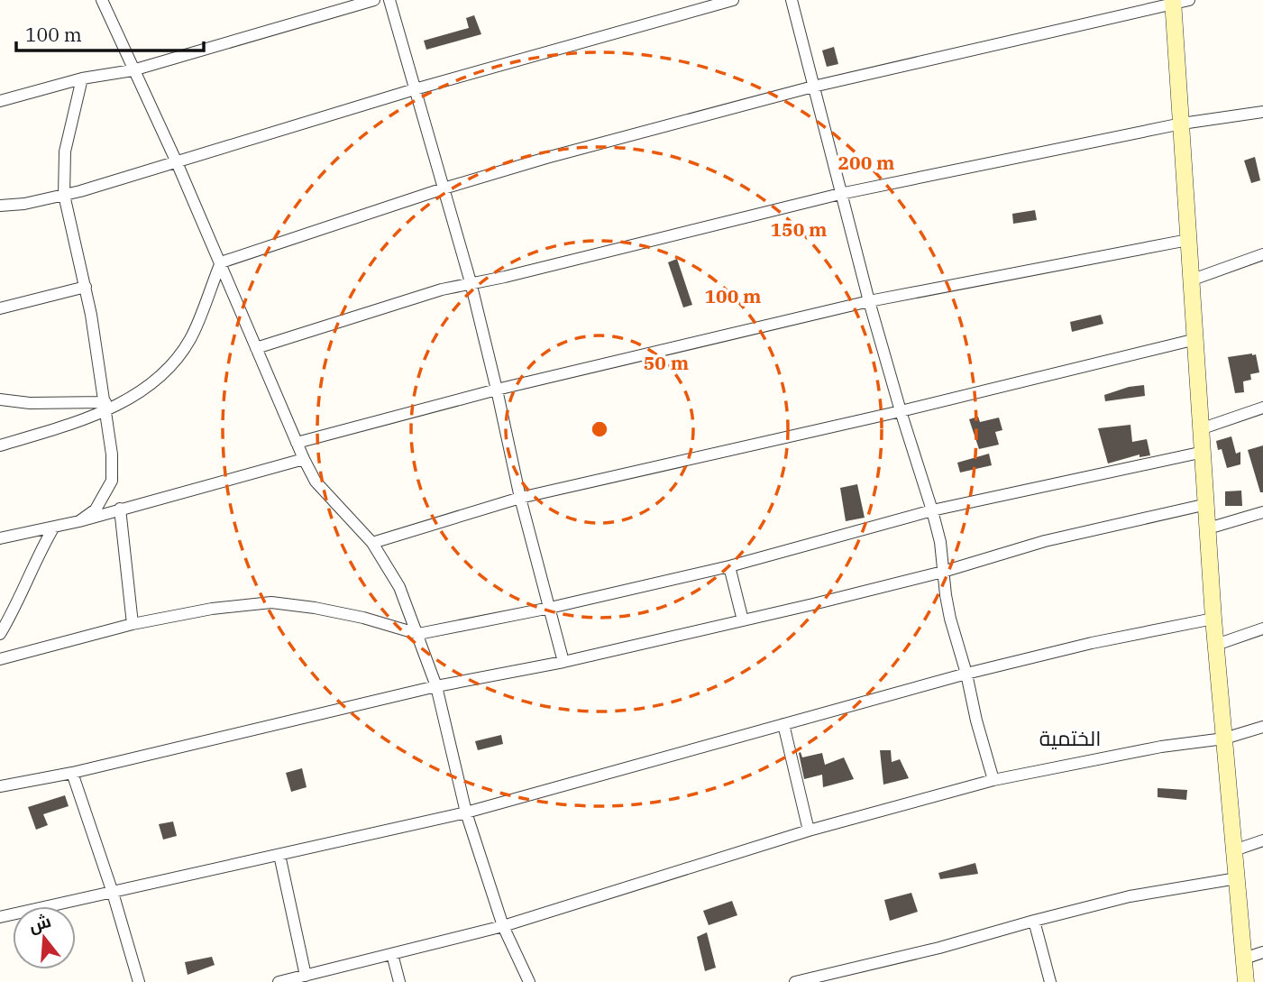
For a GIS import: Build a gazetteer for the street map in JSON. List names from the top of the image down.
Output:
{
  "districts": ["الختمية"],
  "scale_bar": "100 m",
  "north": "top",
  "rings": [
    "200 m",
    "150 m",
    "100 m",
    "50 m"
  ]
}
